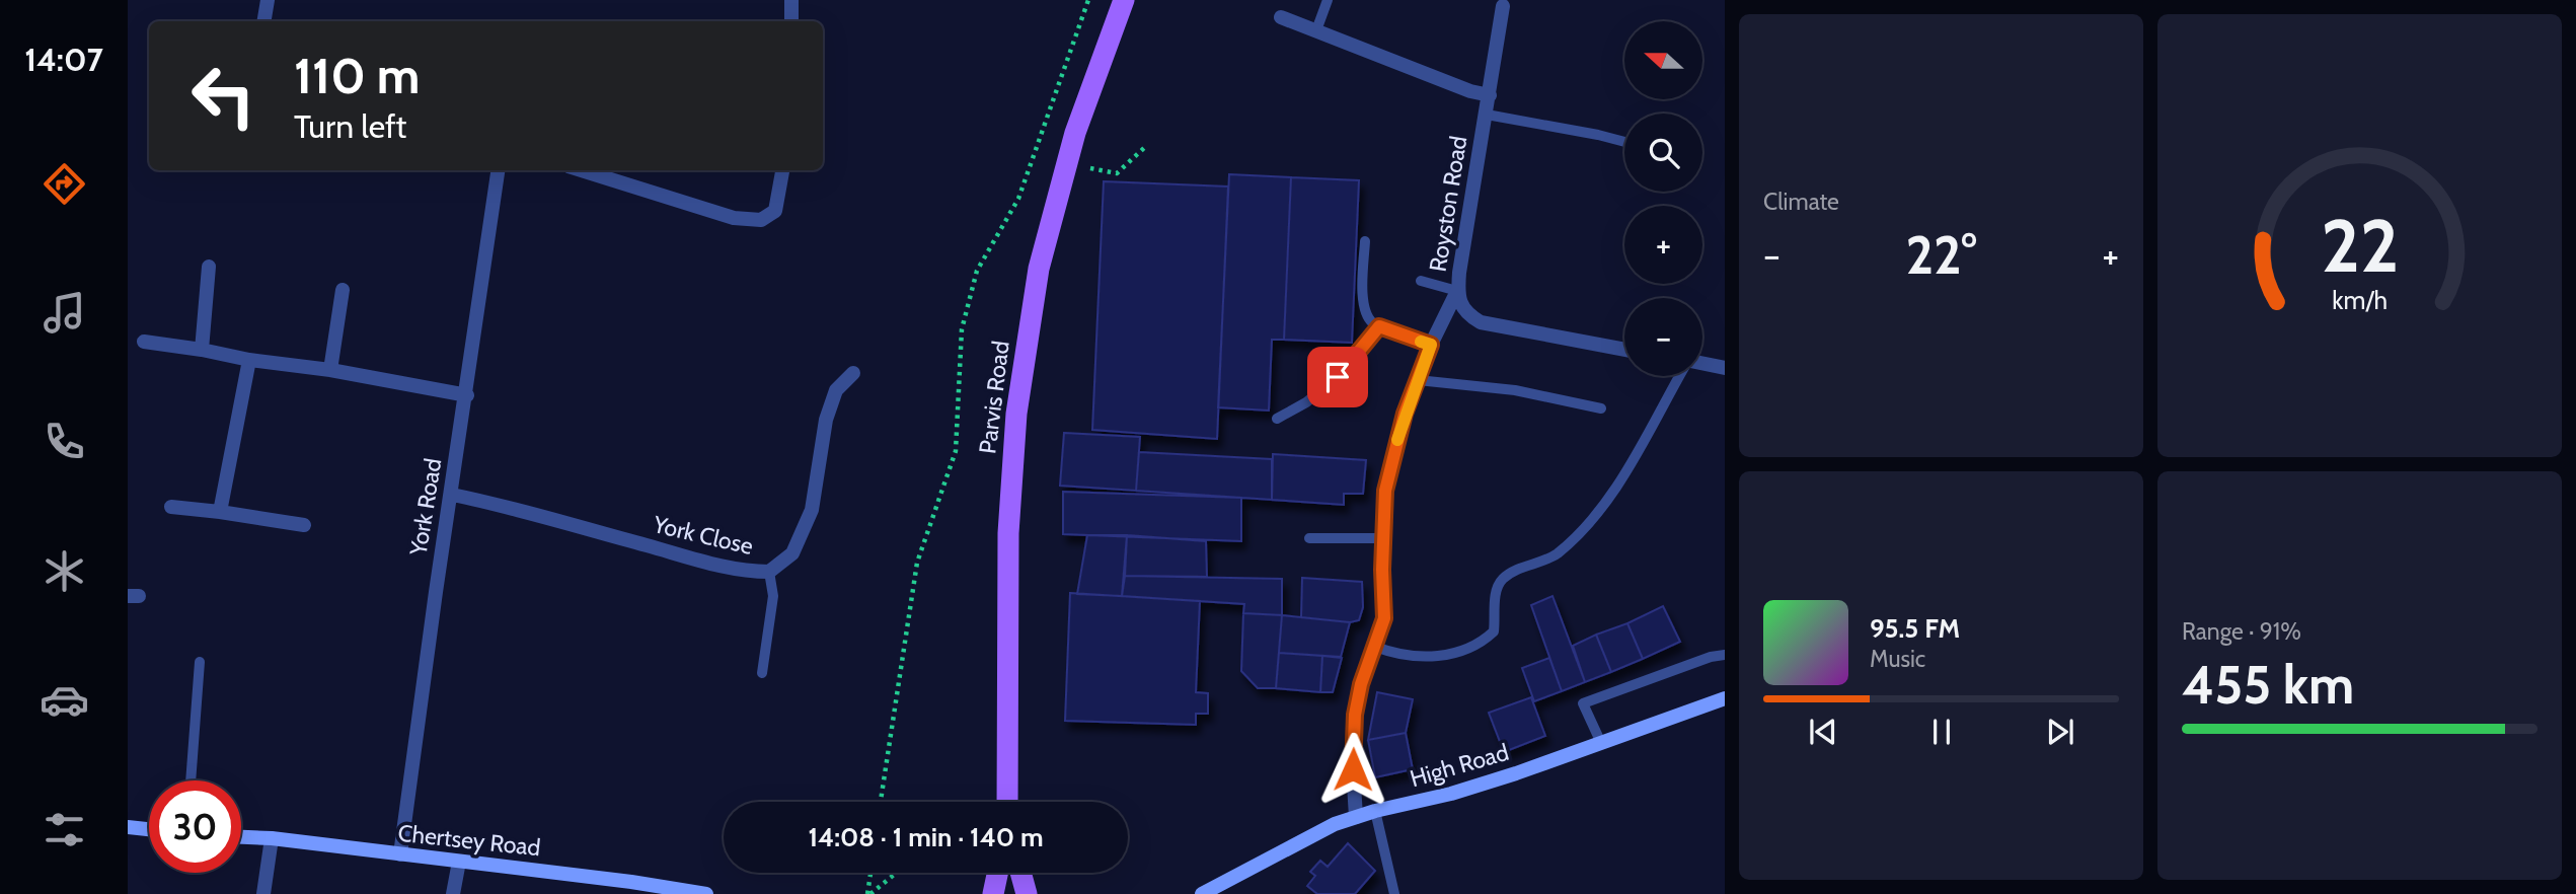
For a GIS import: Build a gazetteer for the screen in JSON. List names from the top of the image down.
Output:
{
  "streets": {
    "main road": ["Parvis Road"],
    "street": [
      "Royston Road",
      "York Road",
      "York Close",
      "High Road",
      "Chertsey Road"
    ]
  },
  "crossings": [
    ["York Road", "York Close"],
    ["York Road", "Chertsey Road"]
  ],
  "north": "left",
  "page": {
    "tabs": "14:07",
    "tile": [
      "Climate",
      ["Range · 91%", "455 km"]
    ],
    "map_buttons": ["+", "−"],
    "turn": ["110 m", "Turn left"],
    "heat": ["−", "22°", "+"],
    "song": ["95.5 FM", "Music"],
    "limit": "30",
    "trip": "14:08 · 1 min · 140 m",
    "gauge": ["22", "km/h"]
  }
}
